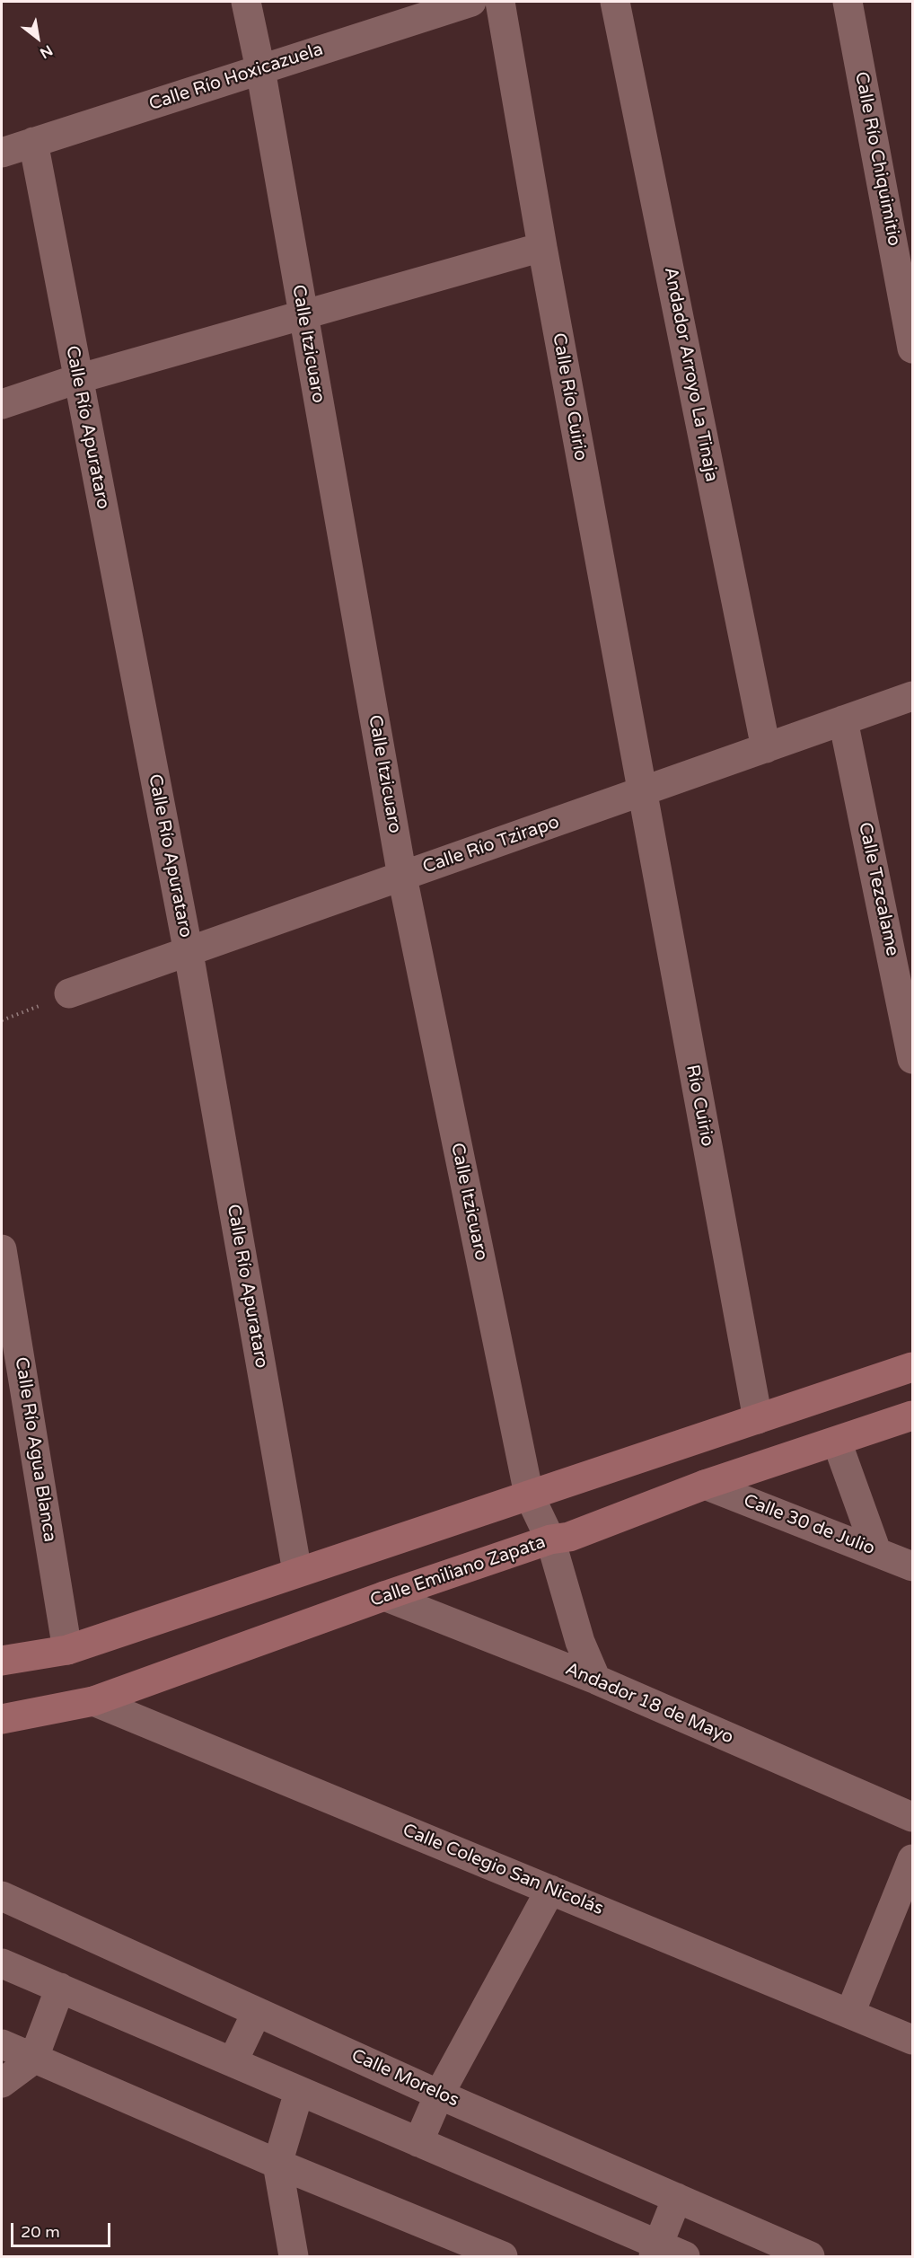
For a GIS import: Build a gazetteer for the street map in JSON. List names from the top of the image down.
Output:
{
  "streets": {
    "main road": ["Calle Emiliano Zapata"],
    "street": [
      "Calle Río Hoxicazuela",
      "Calle Río Chiquimitio",
      "Calle Itzicuaro",
      "Andador Arroyo La Tinaja",
      "Calle Río Cuirio",
      "Calle Río Apurataro",
      "Calle Río Tzirapo",
      "Calle Tezcalame",
      "Río Cuirio",
      "Calle Río Agua Blanca",
      "Calle 30 de Julio",
      "Andador 18 de Mayo",
      "Calle Colegio San Nicolás",
      "Calle Morelos"
    ]
  },
  "crossings": [
    ["Calle Río Hoxicazuela", "Calle Itzicuaro"],
    ["Calle Río Hoxicazuela", "Calle Río Apurataro"],
    ["Calle Itzicuaro", "Calle Río Tzirapo"],
    ["Calle Itzicuaro", "Calle Emiliano Zapata"],
    ["Calle Itzicuaro", "Andador 18 de Mayo"],
    ["Andador Arroyo La Tinaja", "Calle Río Tzirapo"],
    ["Calle Río Cuirio", "Calle Río Tzirapo"],
    ["Calle Río Cuirio", "Río Cuirio"],
    ["Calle Río Apurataro", "Calle Río Tzirapo"],
    ["Calle Río Tzirapo", "Calle Tezcalame"],
    ["Calle Río Tzirapo", "Río Cuirio"],
    ["Calle 30 de Julio", "Calle Emiliano Zapata"],
    ["Calle Emiliano Zapata", "Andador 18 de Mayo"],
    ["Calle Emiliano Zapata", "Calle Colegio San Nicolás"]
  ],
  "scale_bar": "20 m",
  "north": "bottom right"
}
